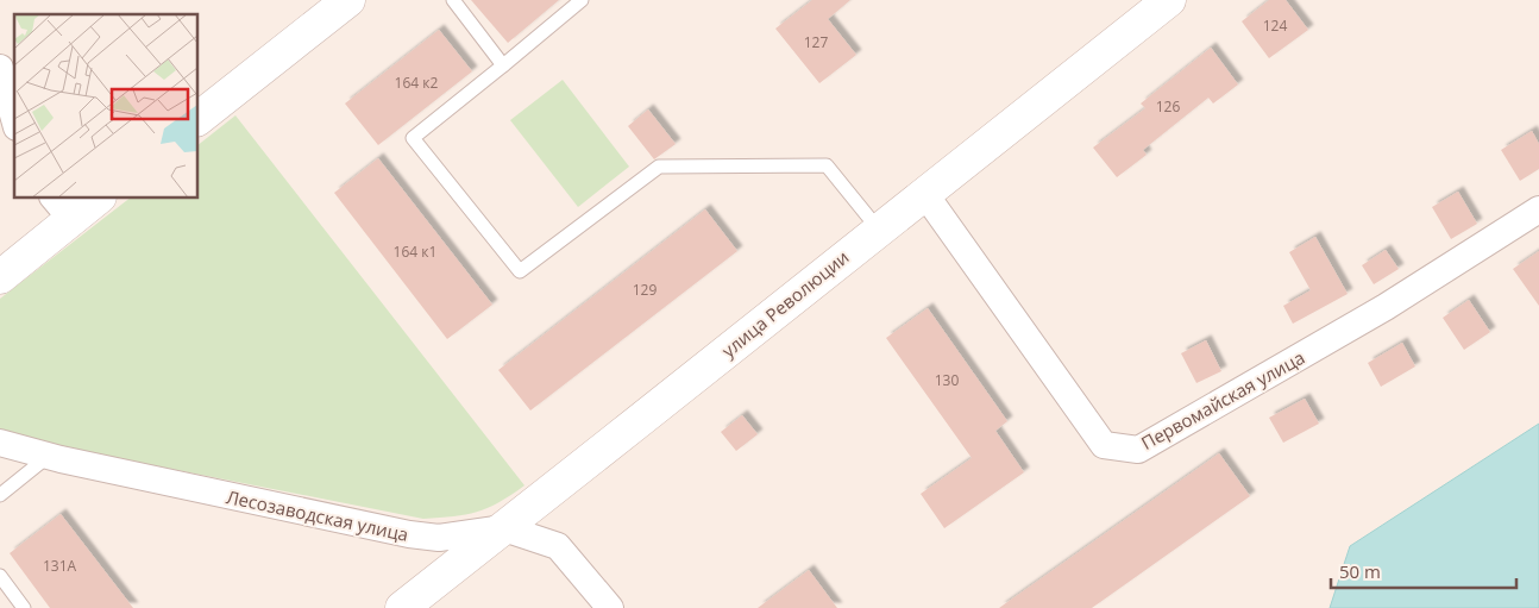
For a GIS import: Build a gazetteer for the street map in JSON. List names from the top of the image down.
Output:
{
  "streets": {
    "main road": ["улица Революции"],
    "street": ["Первомайская улица", "Лесозаводская улица"]
  },
  "crossings": [
    ["улица Революции", "Первомайская улица"],
    ["улица Революции", "Лесозаводская улица"]
  ],
  "house_numbers": [
    "124",
    "127",
    "164 к2",
    "126",
    "164 к1",
    "129",
    "130",
    "131А"
  ],
  "scale_bar": "50 m"
}
